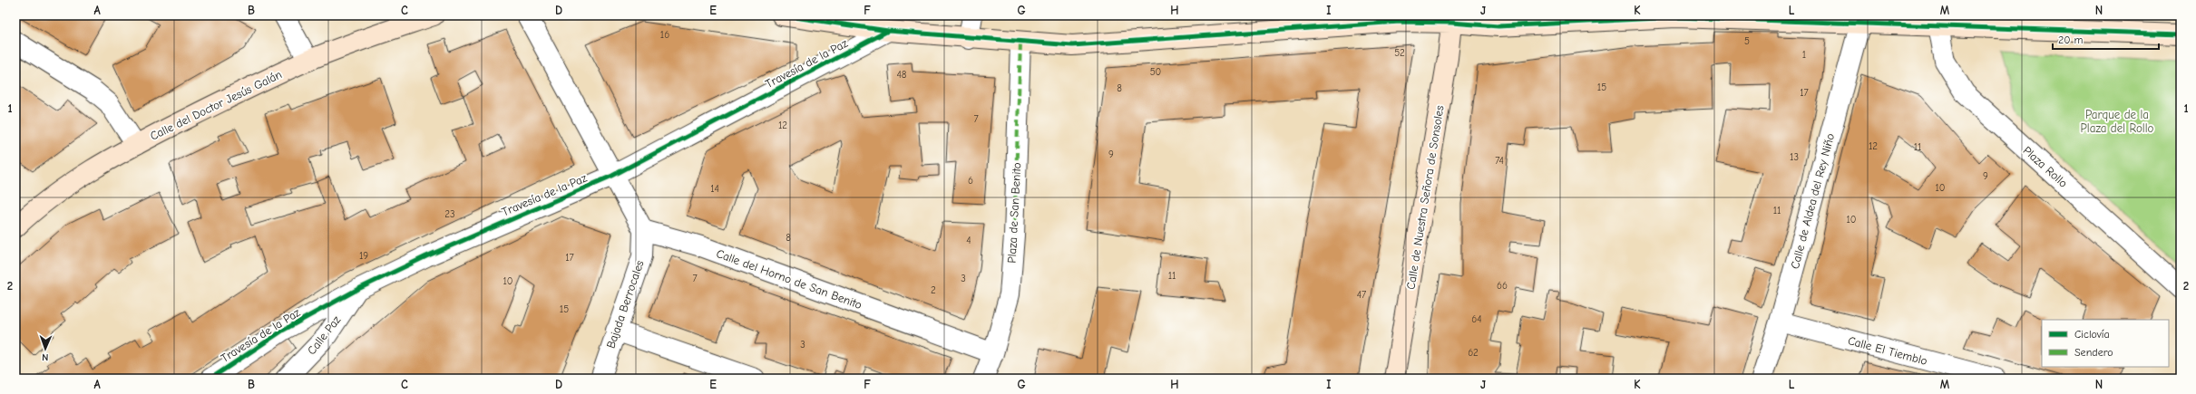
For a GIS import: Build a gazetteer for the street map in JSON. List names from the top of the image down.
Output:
{
  "streets": {
    "street": [
      "Travesía de la Paz",
      "Calle del Doctor Jesús Galán",
      "Plaza Rollo",
      "Calle de Nuestra Señora de Sonsoles",
      "Calle de Aldea del Rey Niño",
      "Plaza de San Benito",
      "Calle del Horno de San Benito",
      "Bajada Berrocales",
      "Calle Paz",
      "Calle El Tiemblo"
    ]
  },
  "crossings": [
    ["Travesía de la Paz", "Calle Paz"],
    ["Calle de Aldea del Rey Niño", "Calle El Tiemblo"],
    ["Plaza de San Benito", "Calle del Horno de San Benito"],
    ["Calle del Horno de San Benito", "Bajada Berrocales"]
  ],
  "parks": ["Parque de la Plaza del Rollo"],
  "house_numbers": [
    "16",
    "5",
    "52",
    "1",
    "50",
    "48",
    "15",
    "8",
    "17",
    "7",
    "12",
    "12",
    "11",
    "9",
    "13",
    "74",
    "9",
    "6",
    "10",
    "14",
    "11",
    "23",
    "10",
    "8",
    "4",
    "19",
    "17",
    "11",
    "7",
    "3",
    "10",
    "66",
    "2",
    "47",
    "15",
    "64",
    "3",
    "62"
  ],
  "legend": ["Ciclovía", "Sendero"],
  "scale_bar": "20 m",
  "north": "bottom",
  "grid": {
    "columns": [
      "A",
      "B",
      "C",
      "D",
      "E",
      "F",
      "G",
      "H",
      "I",
      "J",
      "K",
      "L",
      "M",
      "N"
    ],
    "rows": ["1", "2"]
  }
}
